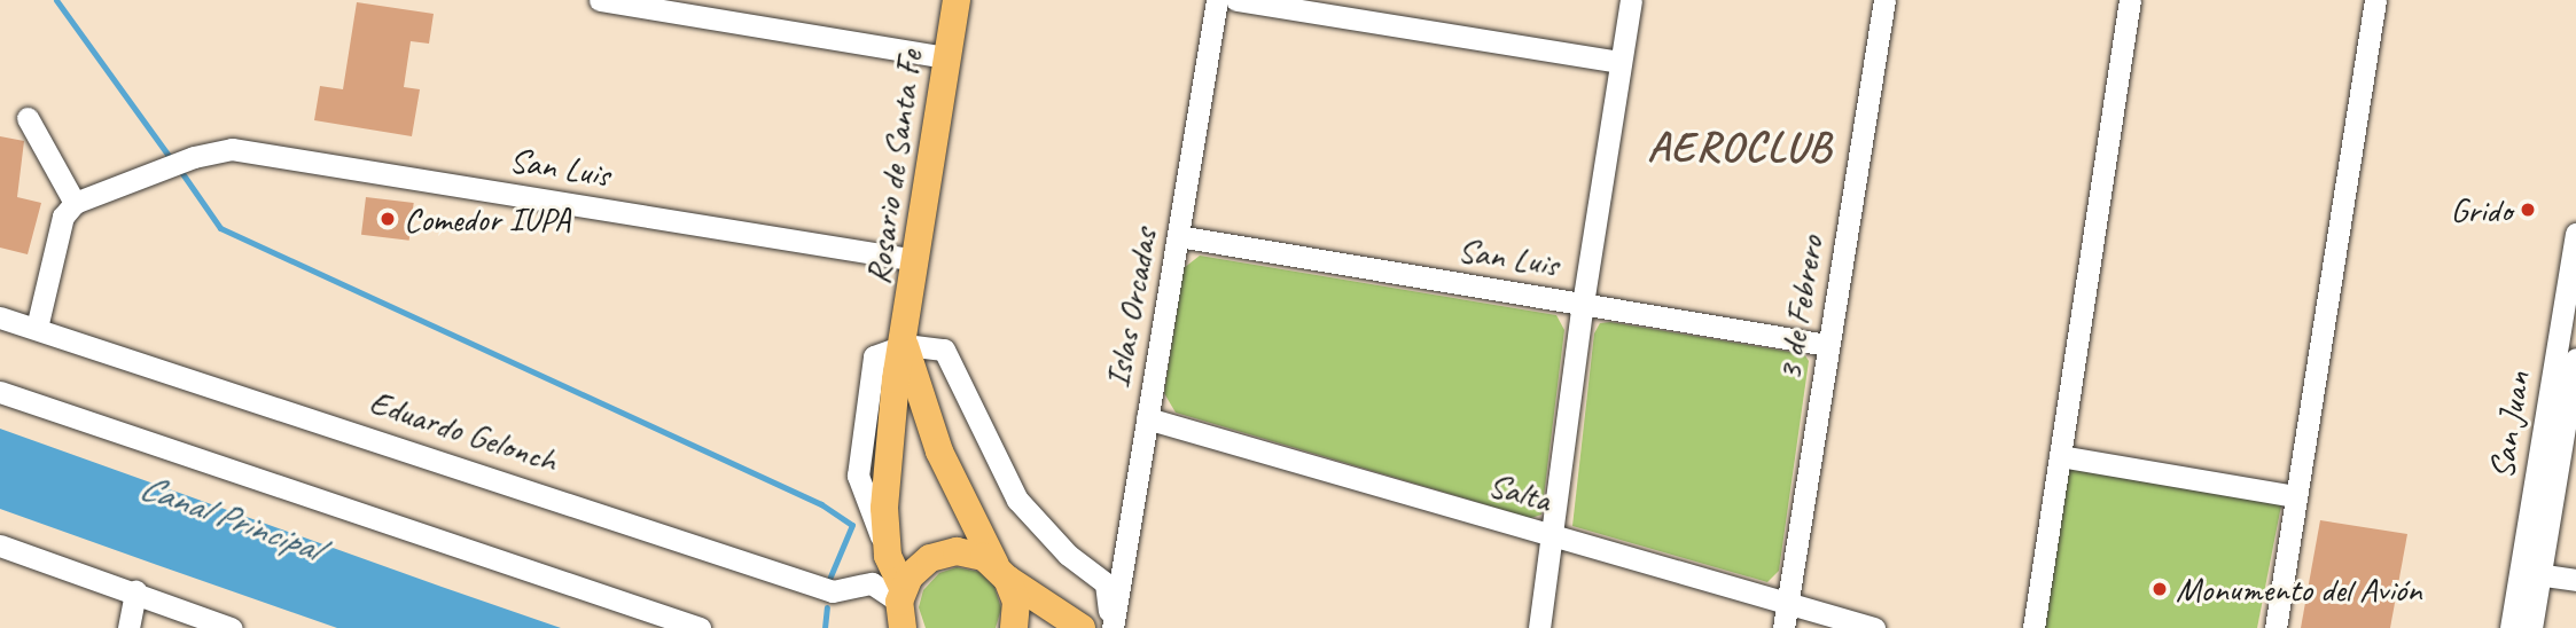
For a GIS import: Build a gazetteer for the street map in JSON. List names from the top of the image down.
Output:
{
  "streets": {
    "main road": ["Rosario de Santa Fe"],
    "street": [
      "San Luis",
      "Islas Orcadas",
      "3 de Febrero",
      "San Juan",
      "Eduardo Gelonch",
      "Salta"
    ]
  },
  "crossings": [
    ["San Luis", "Rosario de Santa Fe"],
    ["San Luis", "Islas Orcadas"],
    ["San Luis", "3 de Febrero"],
    ["Rosario de Santa Fe", "Eduardo Gelonch"],
    ["Islas Orcadas", "Salta"],
    ["3 de Febrero", "Salta"]
  ],
  "districts": ["AEROCLUB"],
  "water": ["Canal Principal"],
  "places": ["Grido", "Comedor IUPA", "Monumento del Avión"]
}
